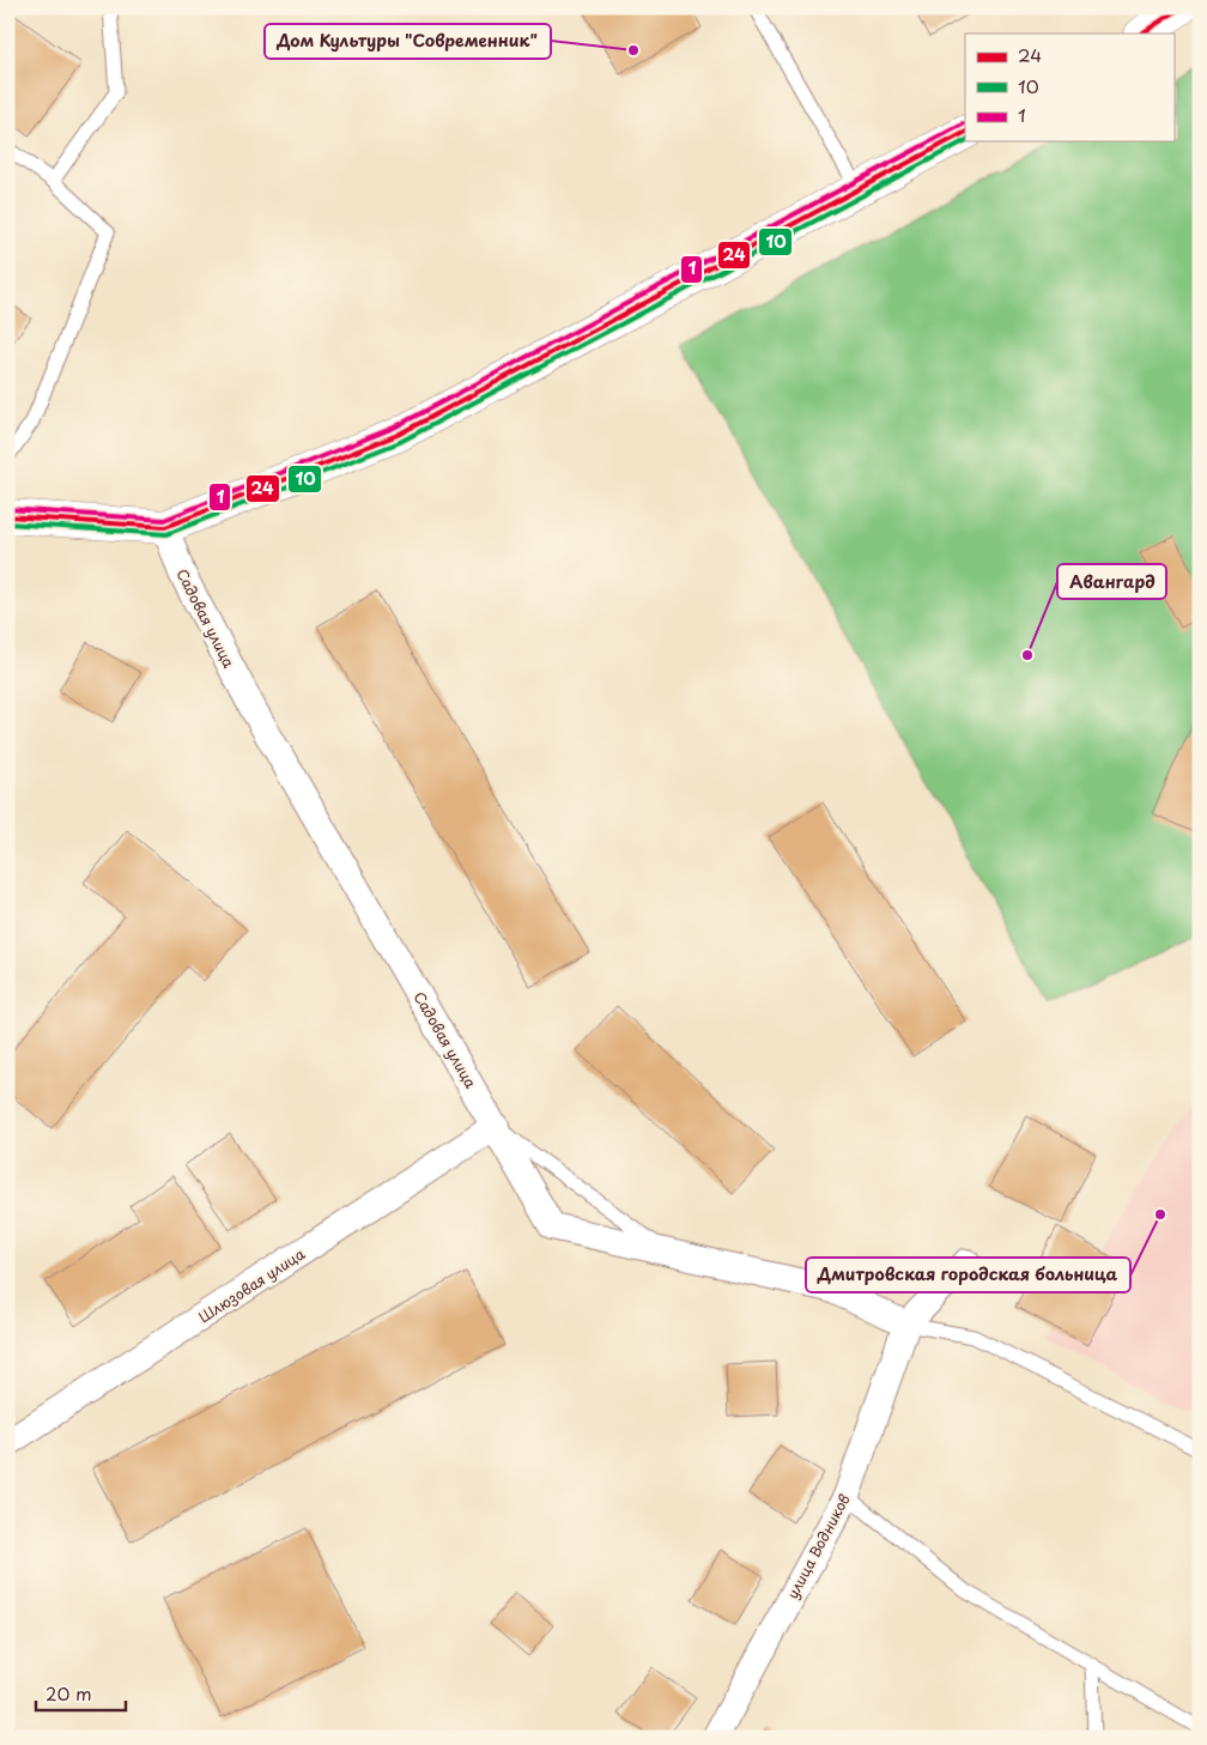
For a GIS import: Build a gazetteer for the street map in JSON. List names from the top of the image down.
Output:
{
  "streets": {
    "street": ["Садовая улица", "Шлюзовая улица", "улица Водников"]
  },
  "crossings": [
    ["Садовая улица", "Шлюзовая улица"],
    ["Садовая улица", "улица Водников"]
  ],
  "places": ["Дом Культуры \"Современник\"", "Авангард", "Дмитровская городская больница"],
  "lines": ["transit line 24", "transit line 1", "transit line 10"],
  "legend": ["24", "10", "1"],
  "scale_bar": "20 m"
}
